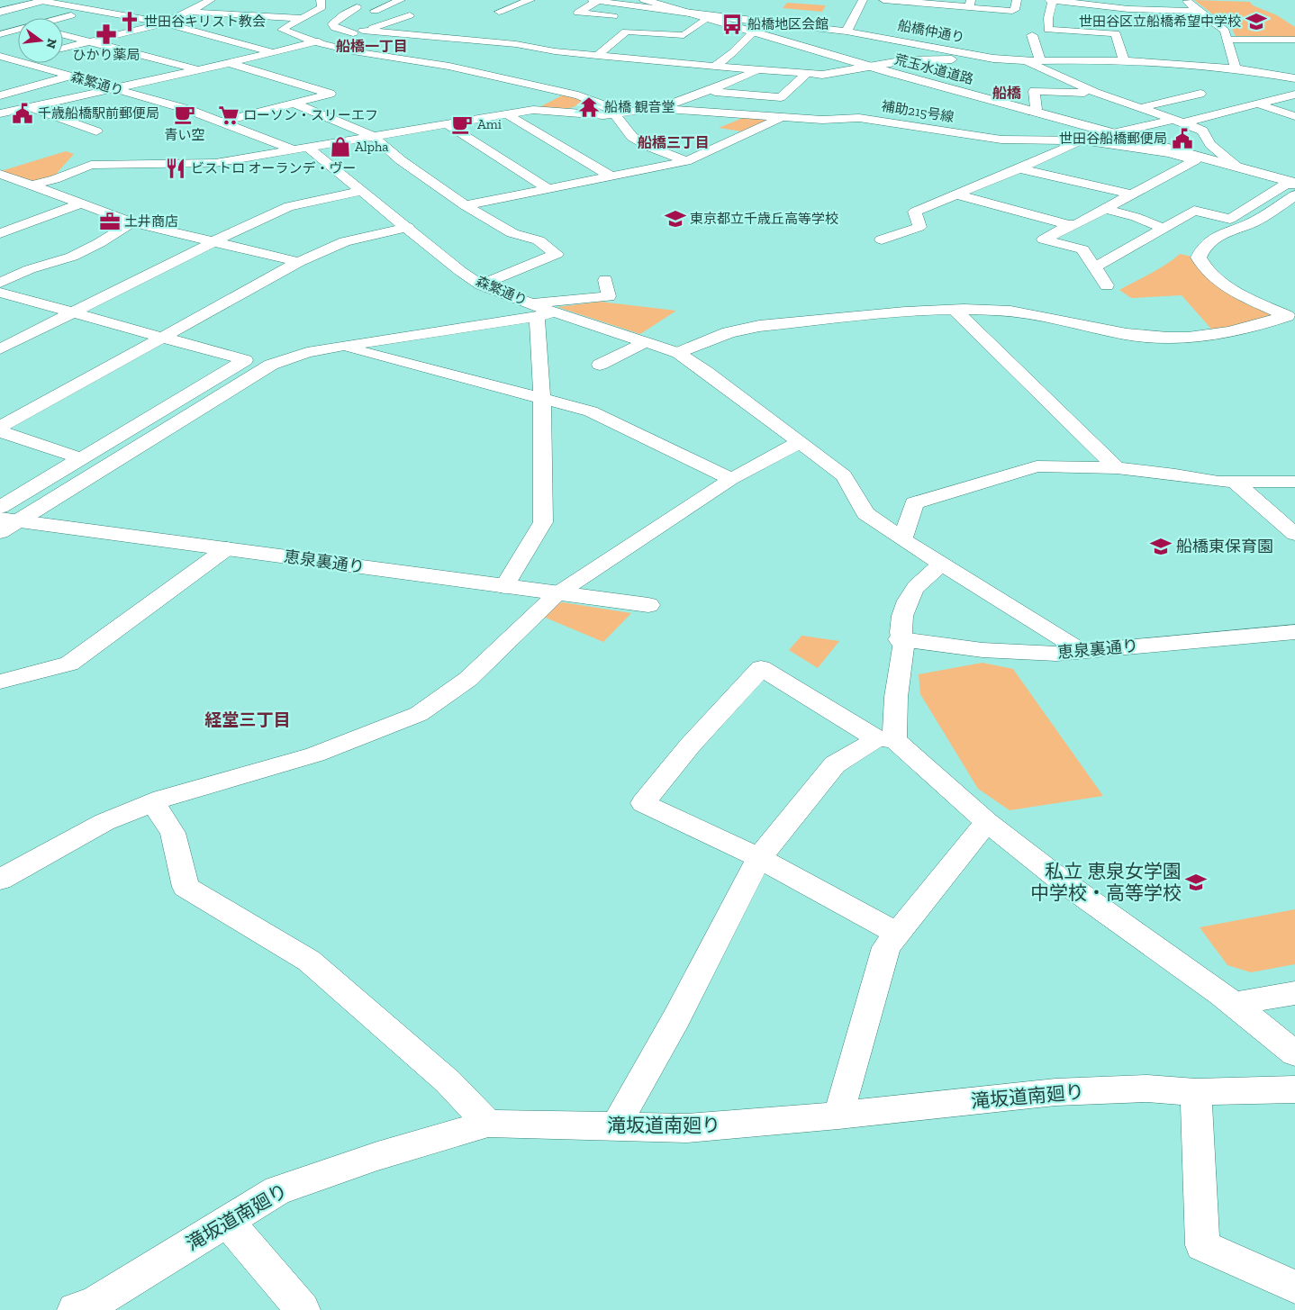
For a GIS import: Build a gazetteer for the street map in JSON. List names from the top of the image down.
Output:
{
  "streets": {
    "street": [
      "船橋仲通り",
      "荒玉水道道路",
      "森繁通り",
      "補助215号線",
      "恵泉裏通り",
      "滝坂道南廻り"
    ]
  },
  "crossings": [
    ["船橋仲通り", "荒玉水道道路"],
    ["荒玉水道道路", "補助215号線"]
  ],
  "districts": [
    "船橋一丁目",
    "船橋",
    "船橋三丁目",
    "経堂三丁目"
  ],
  "places": {
    "church": ["世田谷キリスト教会"],
    "school or university": [
      "世田谷区立船橋希望中学校",
      "東京都立千歳丘高等学校",
      "船橋東保育園",
      "私立 恵泉女学園 中学校・高等学校"
    ],
    "bus stop": ["船橋地区会館"],
    "pharmacy": ["ひかり薬局"],
    "temple": ["船橋 観音堂"],
    "public building": ["千歳船橋駅前郵便局", "世田谷船橋郵便局"],
    "cafe": ["青い空", "Ami"],
    "supermarket": ["ローソン・スリーエフ"],
    "shop": ["Alpha"],
    "restaurant": ["ビストロ オーランデ・ヴー"],
    "office": ["土井商店"]
  },
  "north": "right"
}
